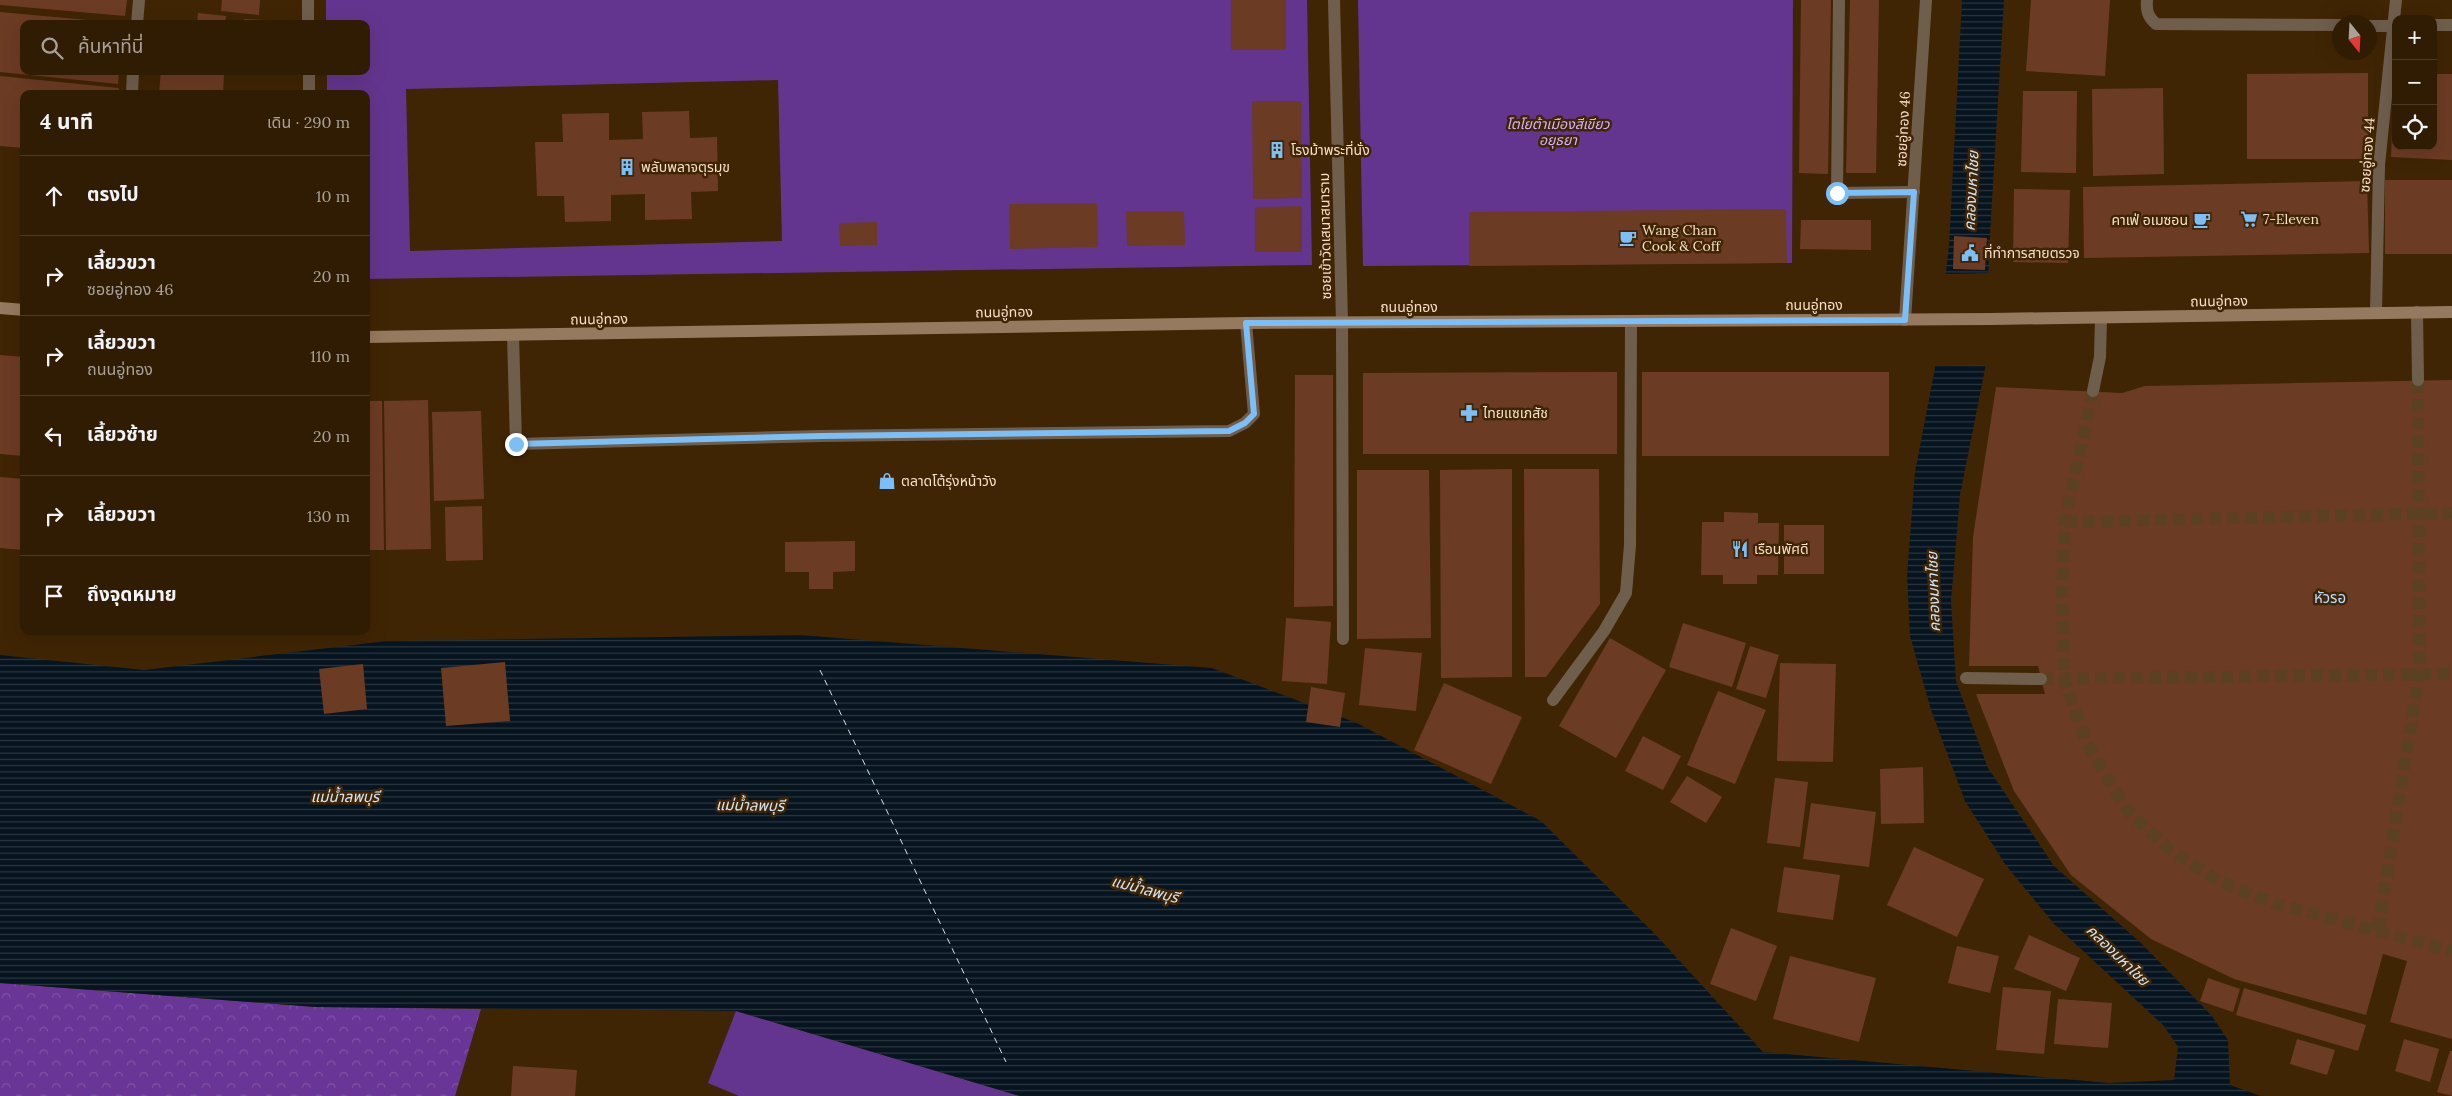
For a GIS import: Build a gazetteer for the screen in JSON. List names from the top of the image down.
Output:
{
  "streets": {
    "main road": ["ถนนอู่ทอง"],
    "street": ["ซอยอู่ทอง 46", "ซอยอู่ทอง 44", "ซอยเข้าวัดเสนาสนาราม"]
  },
  "crossings": [
    ["ซอยอู่ทอง 46", "ถนนอู่ทอง"],
    ["ซอยอู่ทอง 44", "ถนนอู่ทอง"],
    ["ซอยเข้าวัดเสนาสนาราม", "ถนนอู่ทอง"]
  ],
  "districts": ["หัวรอ"],
  "water": ["คลองมหาไชย", "แม่น้ำลพบุรี"],
  "parks": ["โตโยต้าเมืองสีเขียว อยุธยา"],
  "places": {
    "building": ["โรงม้าพระที่นั่ง", "พลับพลาจตุรมุข"],
    "supermarket": ["7-Eleven"],
    "cafe": ["คาเฟ่ อเมซอน", "Wang Chan Cook & Coff"],
    "public building": ["ที่ทำการสายตรวจ"],
    "pharmacy": ["ไทยแซเภสัช"],
    "shop": ["ตลาดโต้รุ่งหน้าวัง"],
    "restaurant": ["เรือนพัศดี"]
  },
  "north": "bottom",
  "page": {
    "map_buttons": ["+", "−"],
    "search": "ค้นหาที่นี่",
    "heading": ["4 นาที", "เดิน · 290 m"],
    "list": [
      ["ตรงไป", "10 m"],
      ["เลี้ยวขวา", "ซอยอู่ทอง 46", "20 m"],
      ["เลี้ยวขวา", "ถนนอู่ทอง", "110 m"],
      ["เลี้ยวซ้าย", "20 m"],
      ["เลี้ยวขวา", "130 m"],
      "ถึงจุดหมาย"
    ]
  }
}
